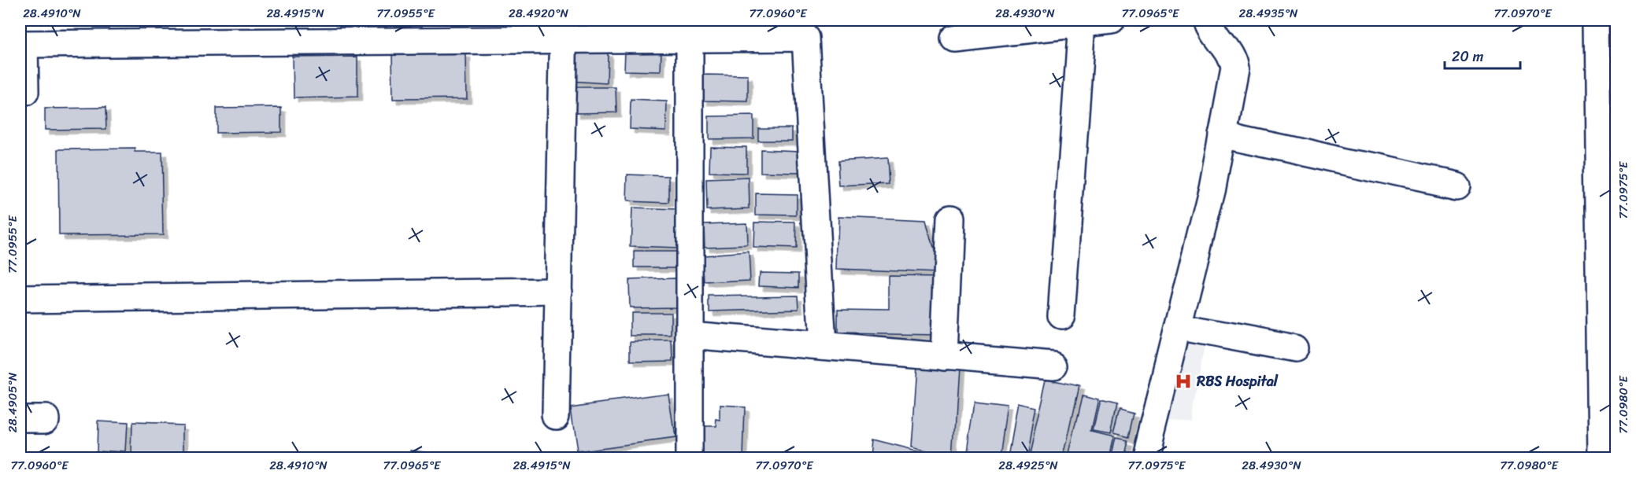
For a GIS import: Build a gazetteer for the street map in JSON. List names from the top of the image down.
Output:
{
  "places": {
    "hospital": ["RBS Hospital"]
  },
  "scale_bar": "20 m",
  "coordinates": [
    "28.4910°N",
    "28.4915°N",
    "77.0955°E",
    "28.4920°N",
    "77.0960°E",
    "28.4930°N",
    "77.0965°E",
    "28.4935°N",
    "77.0970°E",
    "77.0975°E",
    "28.4905°N",
    "77.0980°E",
    "28.4925°N"
  ]
}
